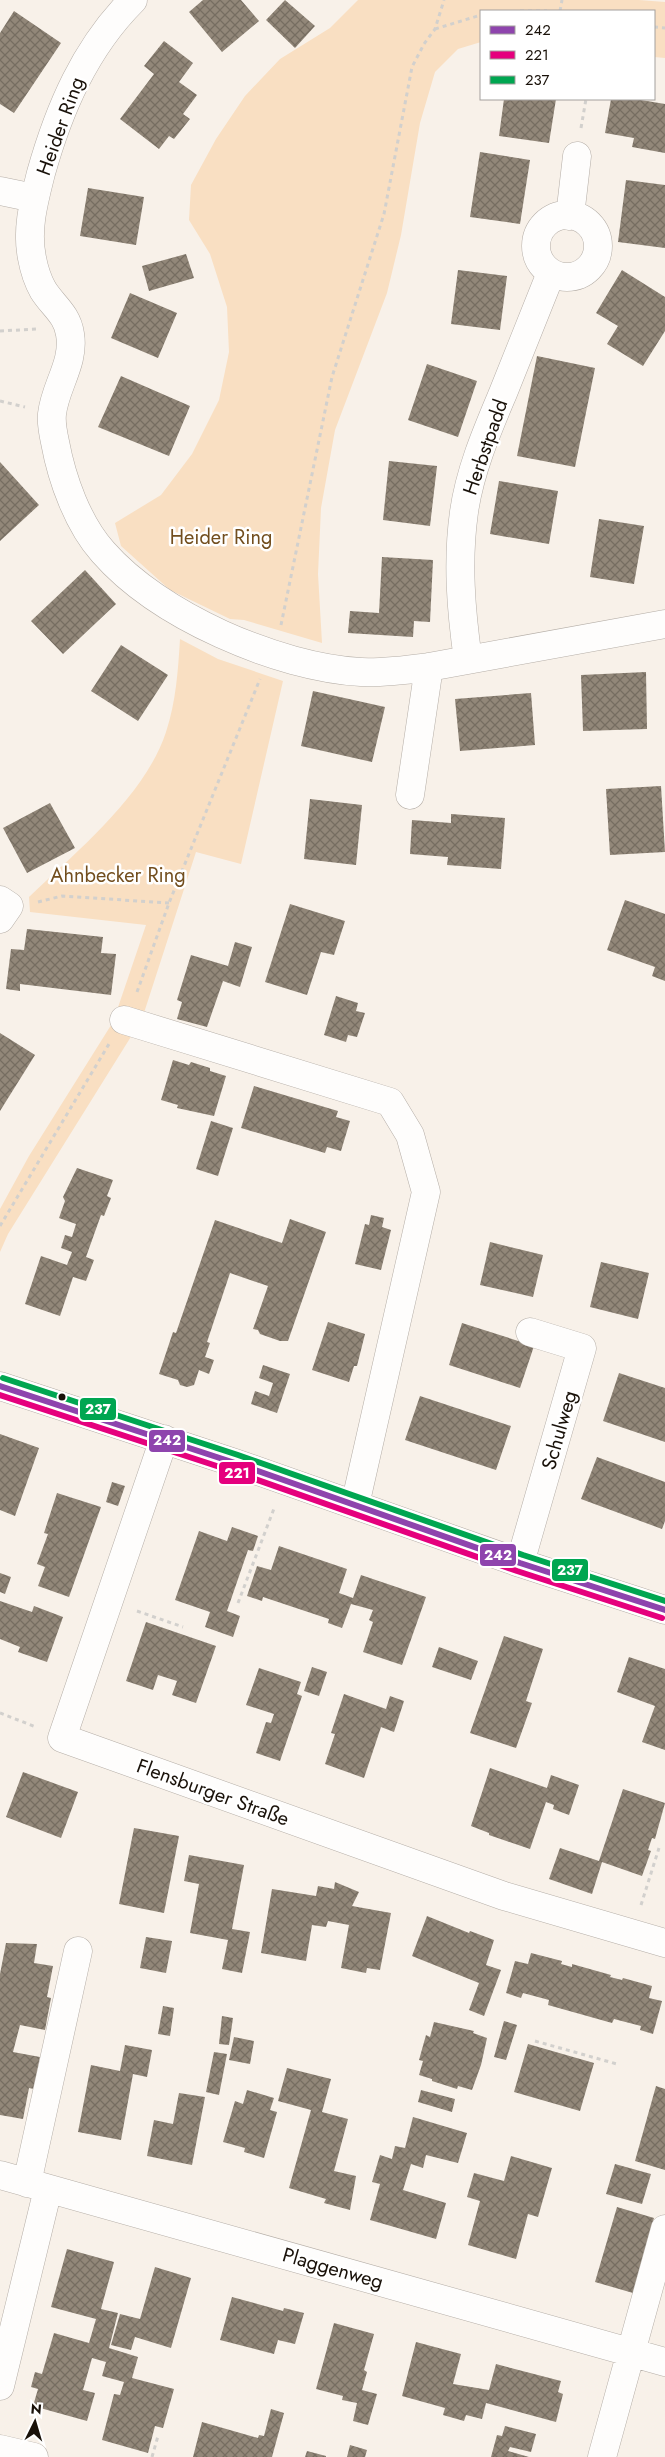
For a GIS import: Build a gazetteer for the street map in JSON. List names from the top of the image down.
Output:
{
  "streets": {
    "street": [
      "Heider Ring",
      "Herbstpadd",
      "Schulweg",
      "Flensburger Straße",
      "Plaggenweg"
    ]
  },
  "crossings": [
    ["Heider Ring", "Herbstpadd"]
  ],
  "parks": ["Heider Ring", "Ahnbecker Ring"],
  "lines": ["transit line 237", "transit line 242", "transit line 221"],
  "legend": ["242", "221", "237"],
  "north": "top"
}
